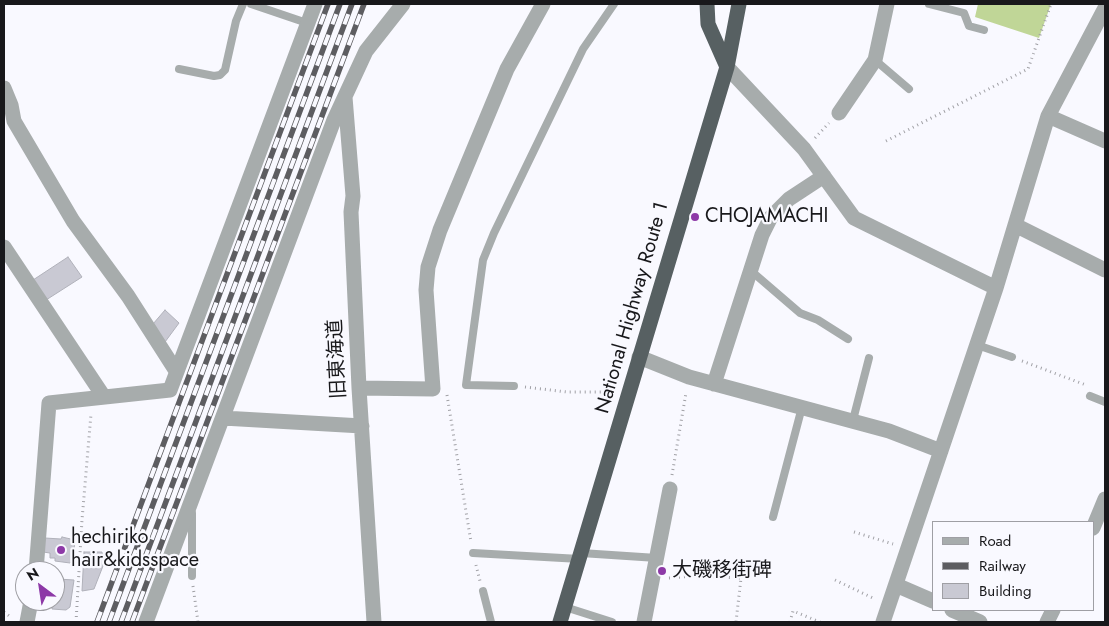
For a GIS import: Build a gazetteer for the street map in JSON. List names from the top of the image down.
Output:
{
  "streets": {
    "highway": ["National Highway Route 1"],
    "street": ["旧東海道"]
  },
  "places": ["CHOJAMACHI", "hechiriko hair&kidsspace", "大磯移街碑"],
  "legend": ["Road", "Railway", "Building"],
  "north": "top left"
}
